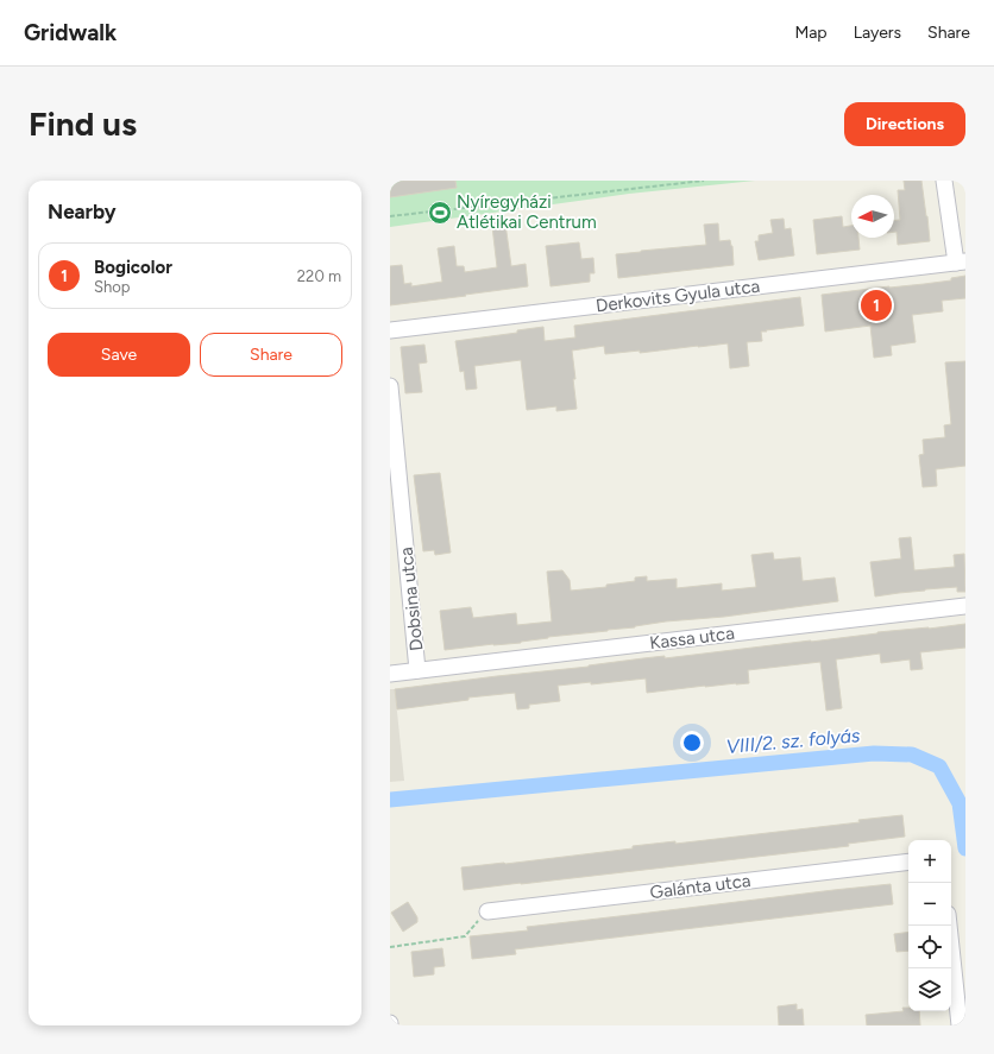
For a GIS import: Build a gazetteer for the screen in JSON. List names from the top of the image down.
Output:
{
  "streets": {
    "street": [
      "Derkovits Gyula utca",
      "Dobsina utca",
      "Kassa utca",
      "Galánta utca"
    ]
  },
  "crossings": [
    ["Dobsina utca", "Kassa utca"]
  ],
  "water": ["VIII/2. sz. folyás"],
  "places": {
    "sports": ["Nyíregyházi Atlétikai Centrum"]
  },
  "north": "left",
  "page": {
    "header": "Gridwalk",
    "nav": ["Map", "Layers", "Share"],
    "buttons": [
      "Directions",
      ["Save", "Share"]
    ],
    "title": "Find us",
    "heading": "Nearby",
    "list": [
      {
        "mark": "1",
        "name": "Bogicolor",
        "note": "Shop",
        "value": "220 m"
      }
    ],
    "pins": "1",
    "map_buttons": ["+", "−"]
  }
}
